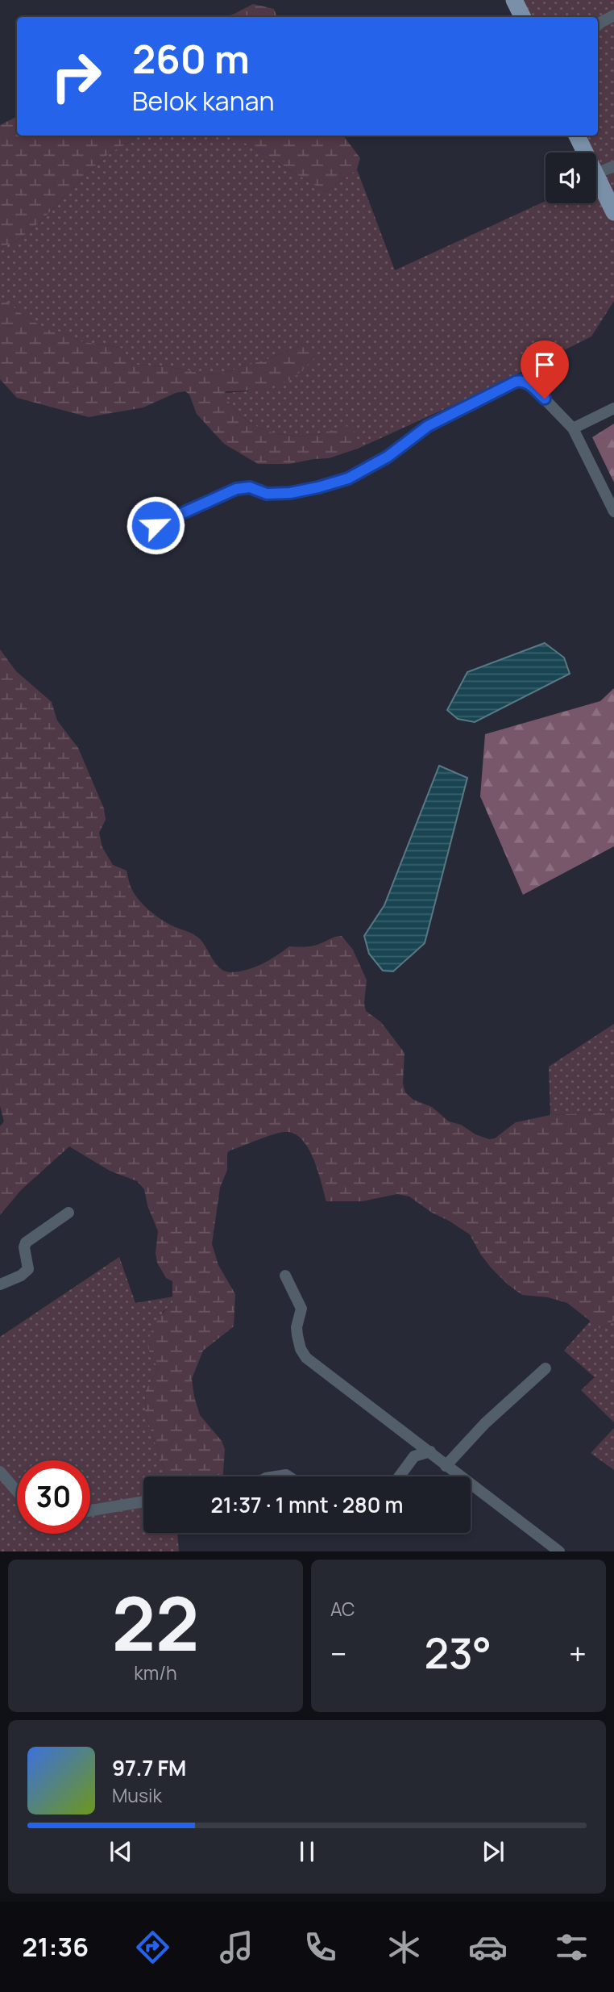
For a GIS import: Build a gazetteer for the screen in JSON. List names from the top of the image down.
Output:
{
  "page": {
    "turn": ["260 m", "Belok kanan"],
    "limit": "30",
    "trip": "21:37 · 1 mnt · 280 m",
    "tile": [
      ["22", "km/h"],
      "AC"
    ],
    "heat": ["−", "23°", "+"],
    "song": ["97.7 FM", "Musik"],
    "tabs": "21:36"
  }
}
